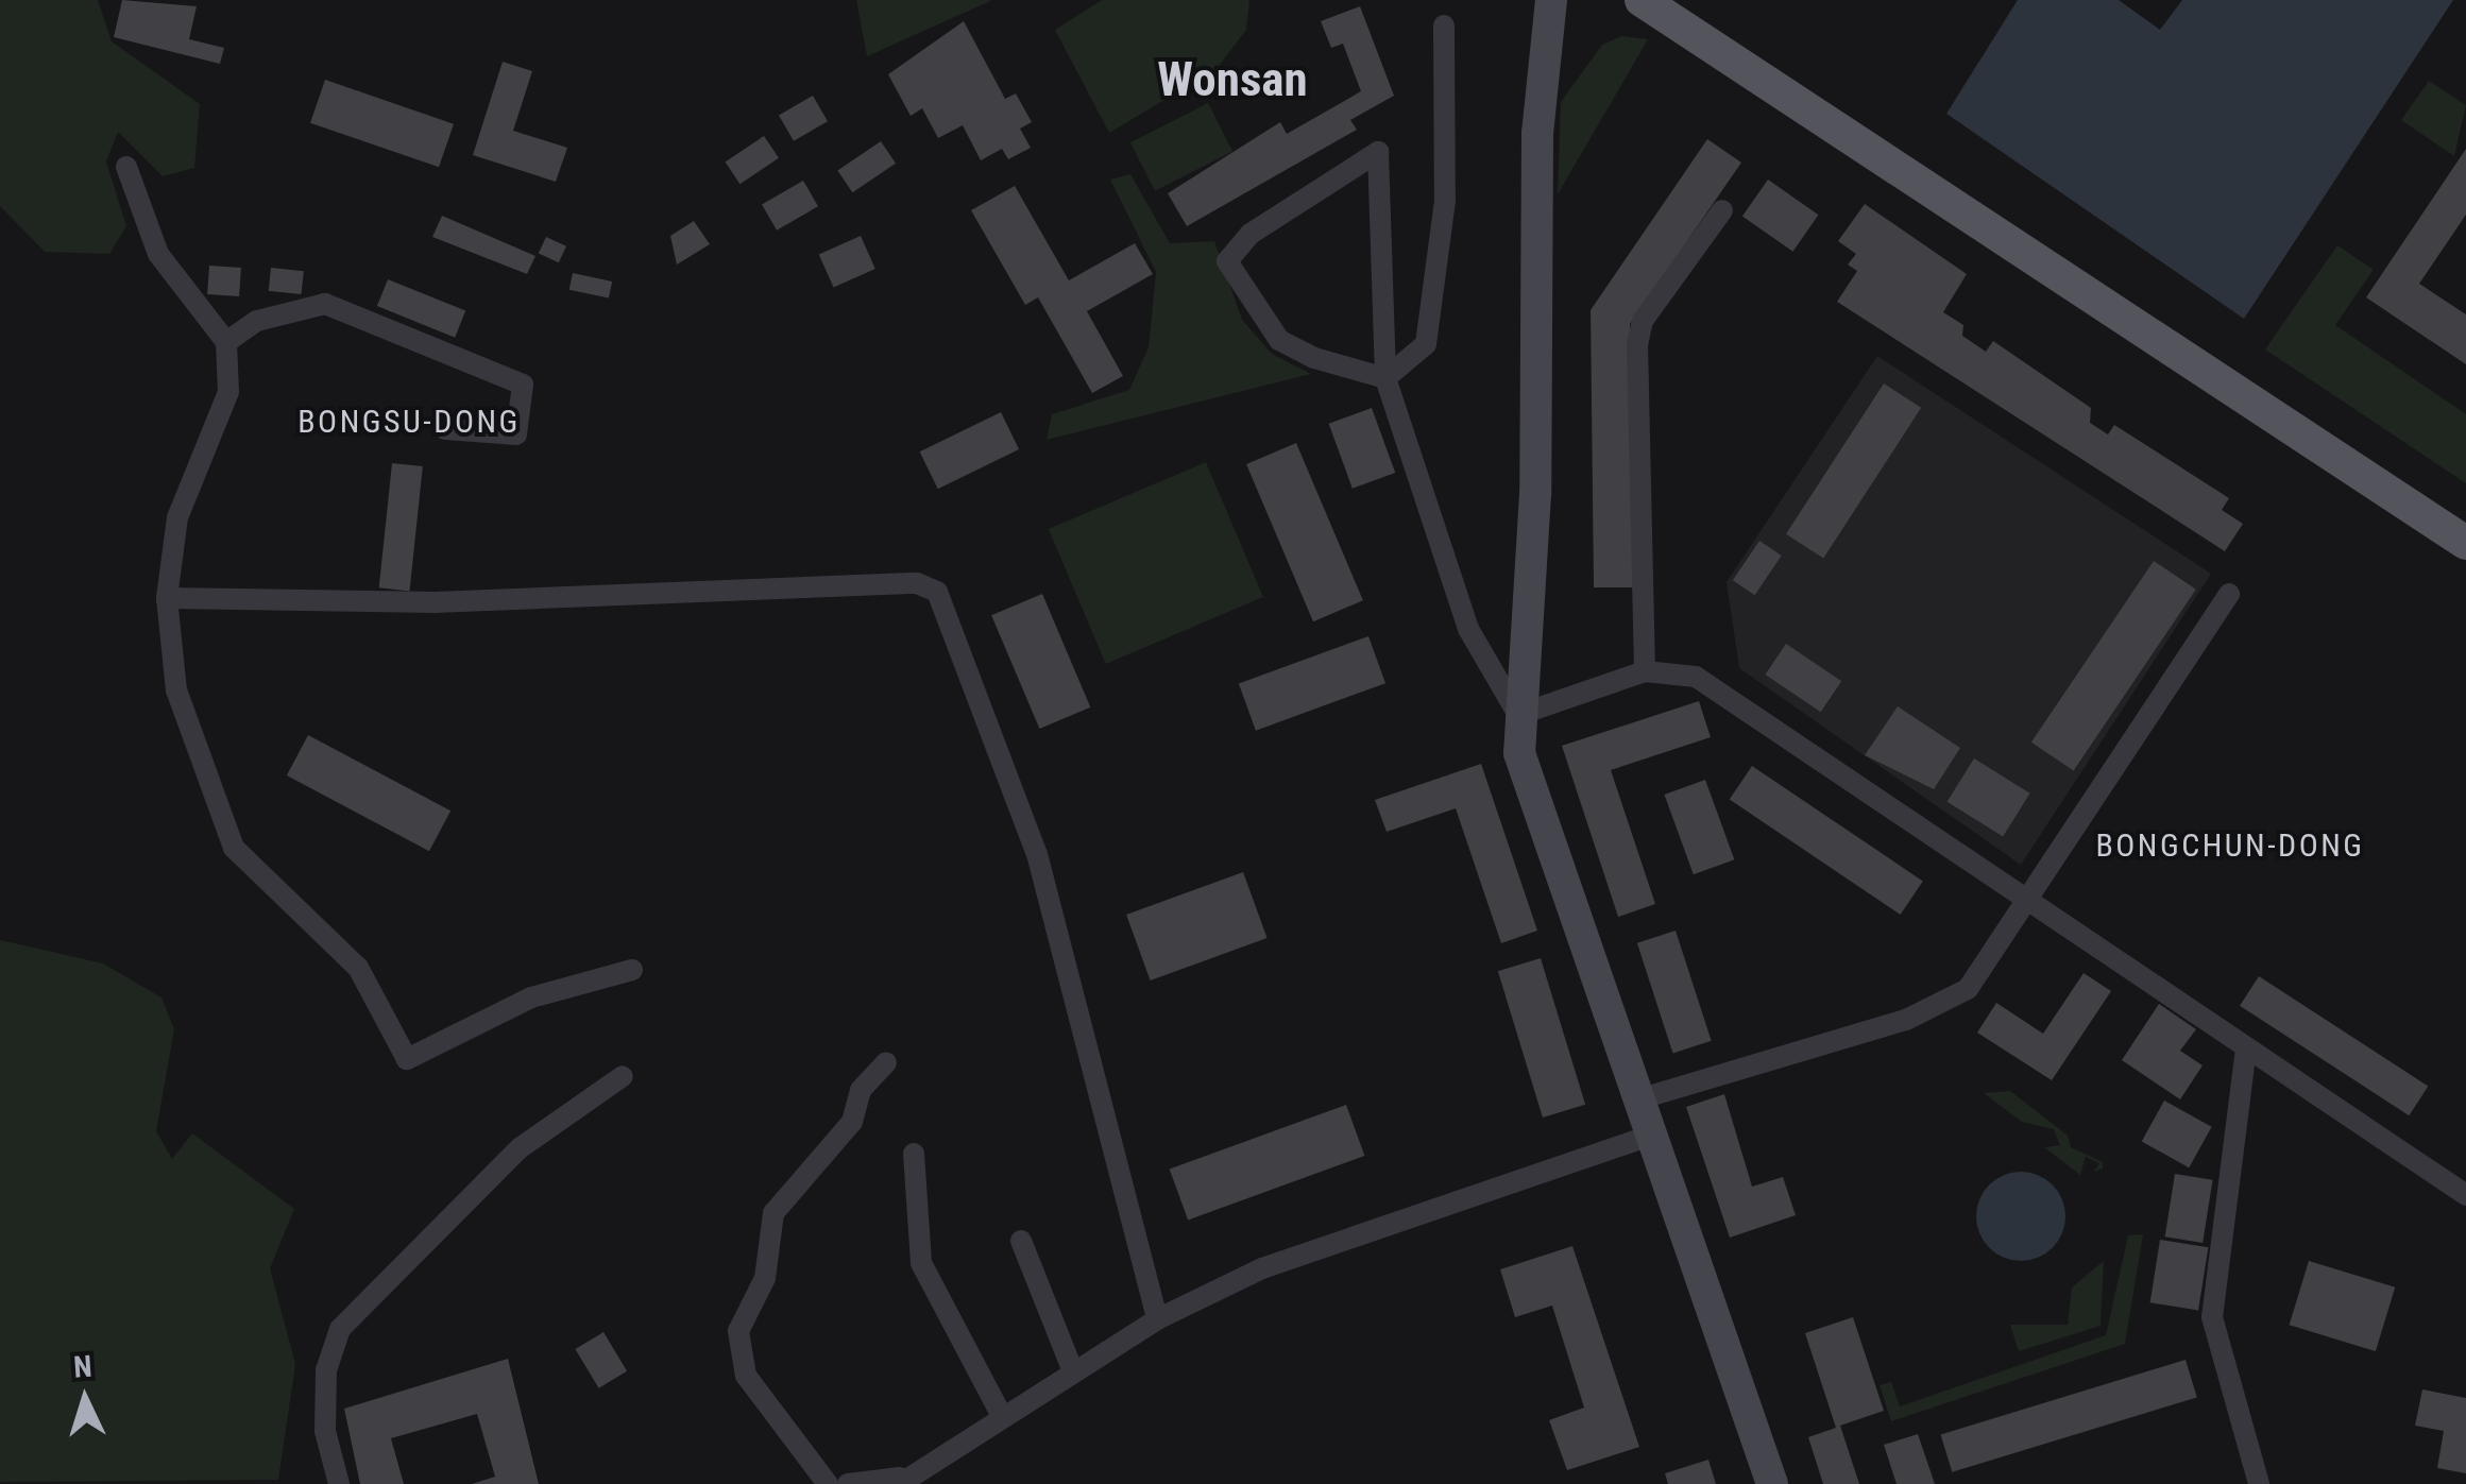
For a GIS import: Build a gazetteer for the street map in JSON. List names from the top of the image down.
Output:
{
  "districts": ["Wonsan", "BONGSU-DONG", "BONGCHUN-DONG"],
  "north": "top"
}
